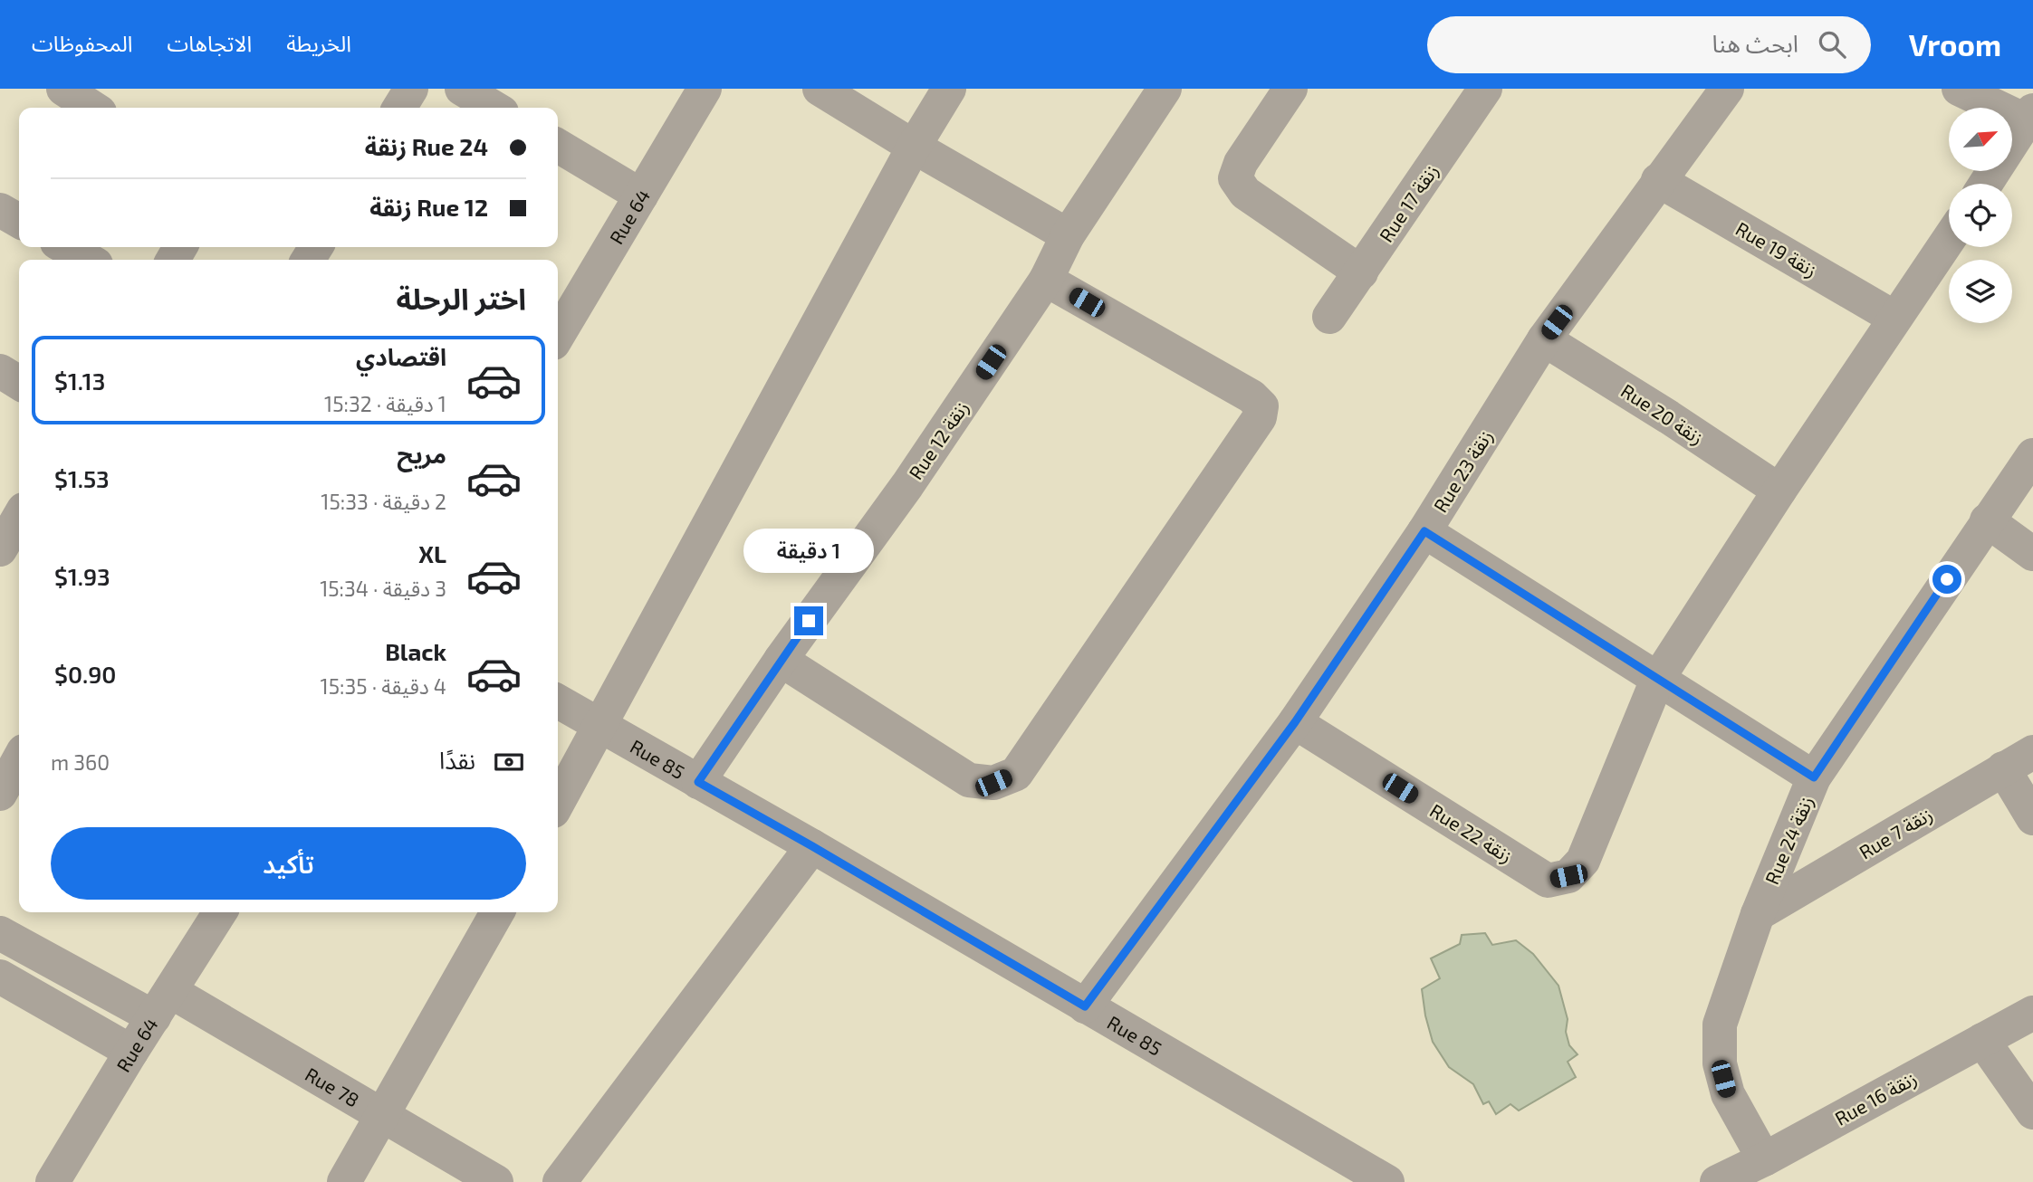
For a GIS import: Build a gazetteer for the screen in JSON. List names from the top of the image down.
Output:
{
  "streets": {
    "street": [
      "Rue 17 زنقة",
      "Rue 64",
      "Rue 19 زنقة",
      "Rue 20 زنقة",
      "Rue 12 زنقة",
      "Rue 23 زنقة",
      "Rue 85",
      "Rue 22 زنقة",
      "Rue 7 زنقة",
      "Rue 24 زنقة",
      "Rue 78",
      "Rue 16 زنقة"
    ]
  },
  "crossings": [
    ["Rue 64", "Rue 78"],
    ["Rue 19 زنقة", "Rue 23 زنقة"],
    ["Rue 20 زنقة", "Rue 23 زنقة"],
    ["Rue 12 زنقة", "Rue 85"],
    ["Rue 23 زنقة", "Rue 85"],
    ["Rue 23 زنقة", "Rue 22 زنقة"],
    ["Rue 7 زنقة", "Rue 24 زنقة"],
    ["Rue 24 زنقة", "Rue 16 زنقة"]
  ],
  "north": "top right",
  "page": {
    "header": "Vroom",
    "search": "ابحث هنا",
    "nav": ["الخريطة", "الاتجاهات", "المحفوظات"],
    "banner": ["Rue 24 زنقة", "Rue 12 زنقة"],
    "heading": "اختر الرحلة",
    "list": [
      {
        "name": "اقتصادي",
        "note": "1 دقيقة · 15:32",
        "value": "$1.13"
      },
      {
        "name": "مريح",
        "note": "2 دقيقة · 15:33",
        "value": "$1.53"
      },
      {
        "name": "XL",
        "note": "3 دقيقة · 15:34",
        "value": "$1.93"
      },
      {
        "name": "Black",
        "note": "4 دقيقة · 15:35",
        "value": "$0.90"
      }
    ],
    "bubble": "1 دقيقة",
    "pay": ["نقدًا", "360 m"],
    "buttons": "تأكيد"
  }
}
